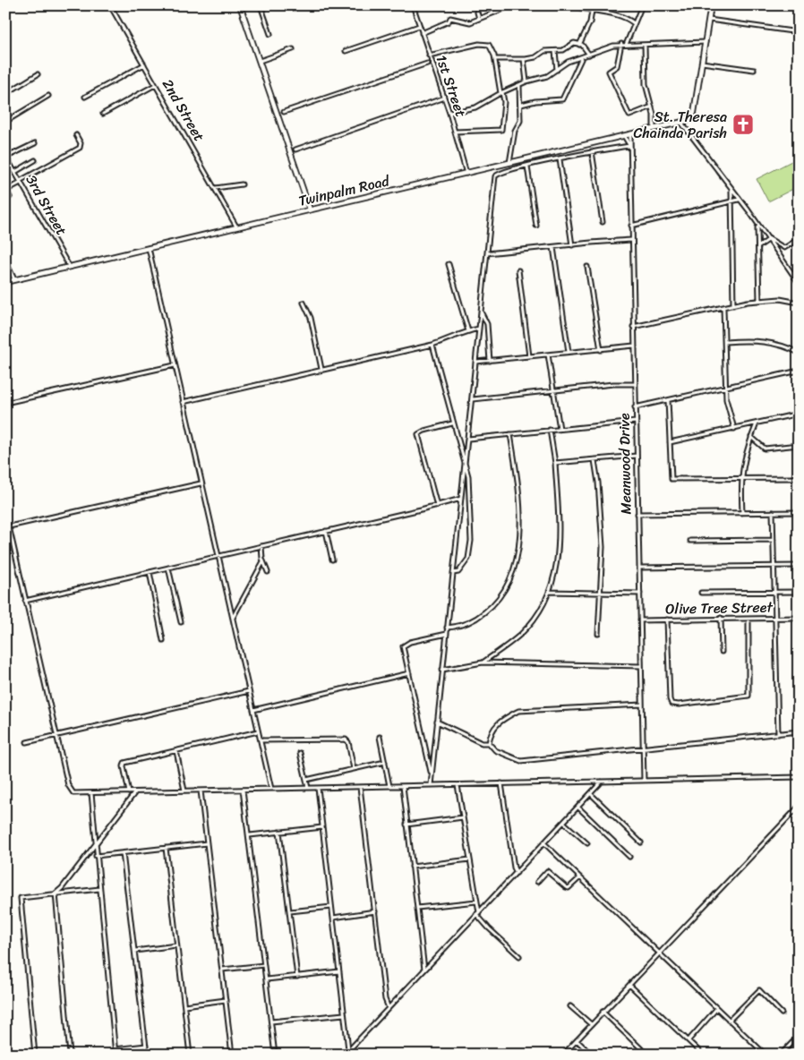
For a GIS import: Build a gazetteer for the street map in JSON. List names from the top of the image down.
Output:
{
  "streets": {
    "main road": ["Twinpalm Road"],
    "street": [
      "1st Street",
      "2nd Street",
      "3rd Street",
      "Meanwood Drive",
      "Olive Tree Street"
    ]
  },
  "crossings": [
    ["1st Street", "Twinpalm Road"],
    ["2nd Street", "Twinpalm Road"],
    ["Twinpalm Road", "3rd Street"],
    ["Twinpalm Road", "Meanwood Drive"],
    ["Meanwood Drive", "Olive Tree Street"]
  ],
  "places": {
    "church": ["St. Theresa Chainda Parish"]
  }
}
